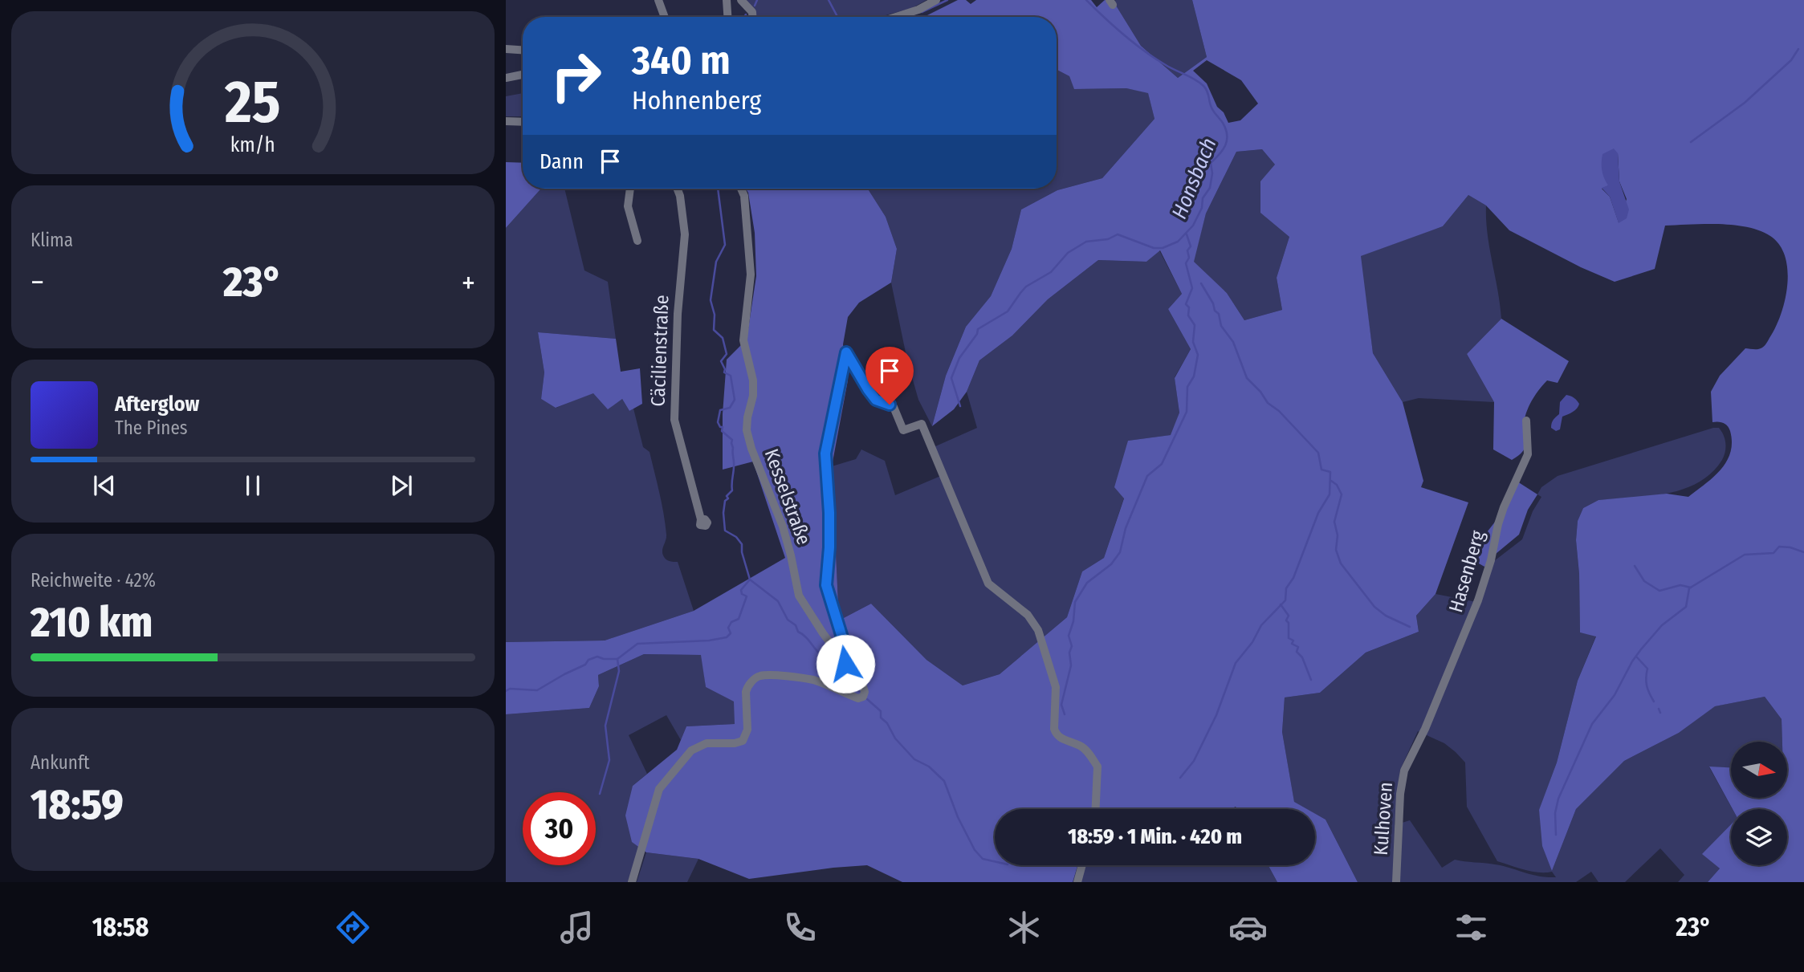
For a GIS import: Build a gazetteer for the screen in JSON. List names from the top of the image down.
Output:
{
  "streets": {
    "street": [
      "Cäcilienstraße",
      "Kesselstraße",
      "Hasenberg",
      "Kulhoven"
    ]
  },
  "crossings": [
    ["Hasenberg", "Kulhoven"]
  ],
  "water": ["Honsbach"],
  "north": "right",
  "page": {
    "turn": ["340 m", "Hohnenberg"],
    "then": "Dann",
    "tile": [
      "Klima",
      ["Reichweite · 42%", "210 km"],
      ["Ankunft", "18:59"]
    ],
    "heat": ["−", "23°", "+"],
    "song": ["Afterglow", "The Pines"],
    "limit": "30",
    "trip": "18:59 · 1 Min. · 420 m",
    "tabs": ["18:58", "23°"],
    "gauge": ["25", "km/h"]
  }
}
